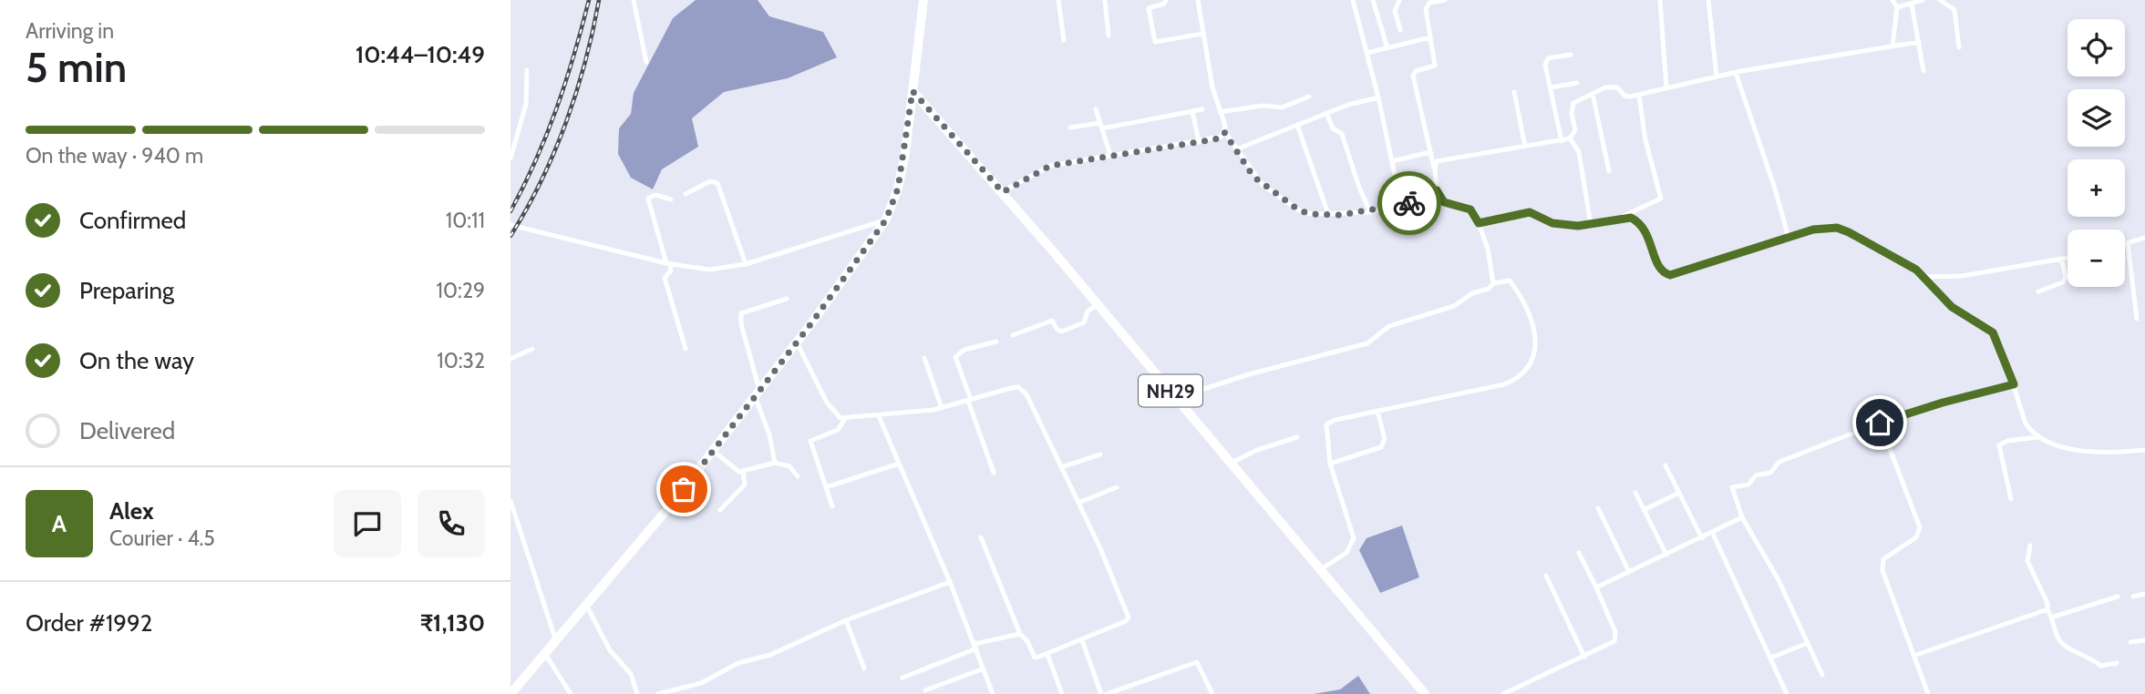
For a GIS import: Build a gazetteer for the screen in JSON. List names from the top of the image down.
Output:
{
  "streets": {
    "highway": ["NH29"]
  },
  "page": {
    "heading": ["5 min", "Arriving in", "10:44–10:49"],
    "panel": [
      "Alex",
      "Courier · 4.5",
      "Order #1992",
      "₹1,130"
    ],
    "map_buttons": ["+", "−"],
    "bar": "On the way · 940 m",
    "list": [
      ["Confirmed", "10:11"],
      ["Preparing", "10:29"],
      ["On the way", "10:32"],
      "Delivered"
    ],
    "round": "A"
  }
}
